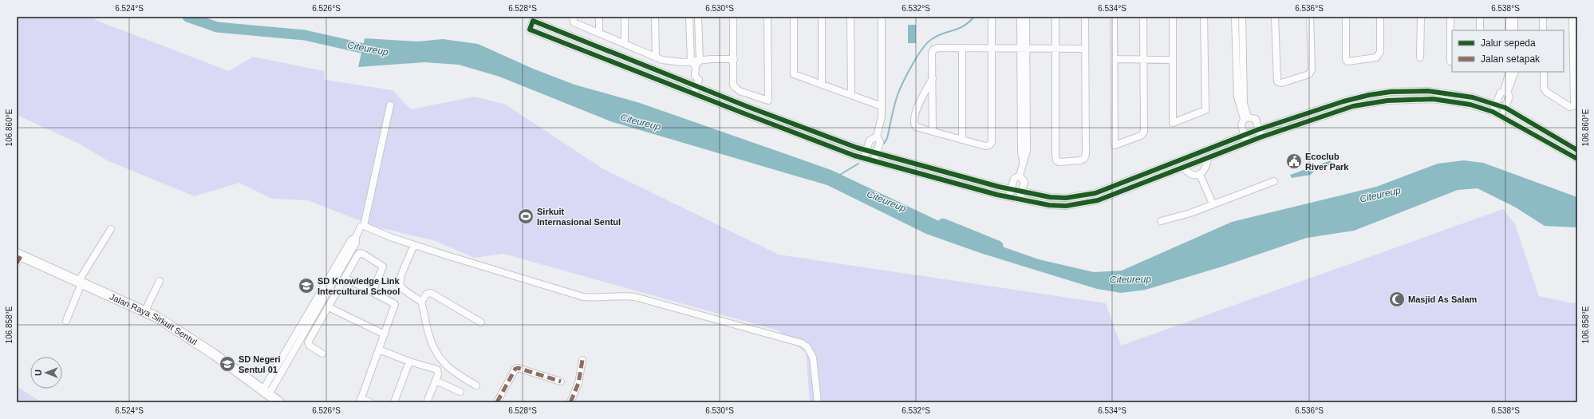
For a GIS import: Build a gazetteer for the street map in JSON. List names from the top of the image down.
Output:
{
  "streets": {
    "main road": ["Jalan Raya Sirkuit Sentul"]
  },
  "water": ["Citeureup"],
  "places": {
    "public building": ["Ecoclub River Park"],
    "sports": ["Sirkuit Internasional Sentul"],
    "school or university": ["SD Knowledge Link Intercultural School", "SD Negeri Sentul 01"],
    "mosque": ["Masjid As Salam"]
  },
  "legend": ["Jalur sepeda", "Jalan setapak"],
  "north": "left",
  "coordinates": [
    "6.524°S",
    "6.526°S",
    "6.528°S",
    "6.530°S",
    "6.532°S",
    "6.534°S",
    "6.536°S",
    "6.538°S",
    "106.860°E",
    "106.858°E"
  ]
}
